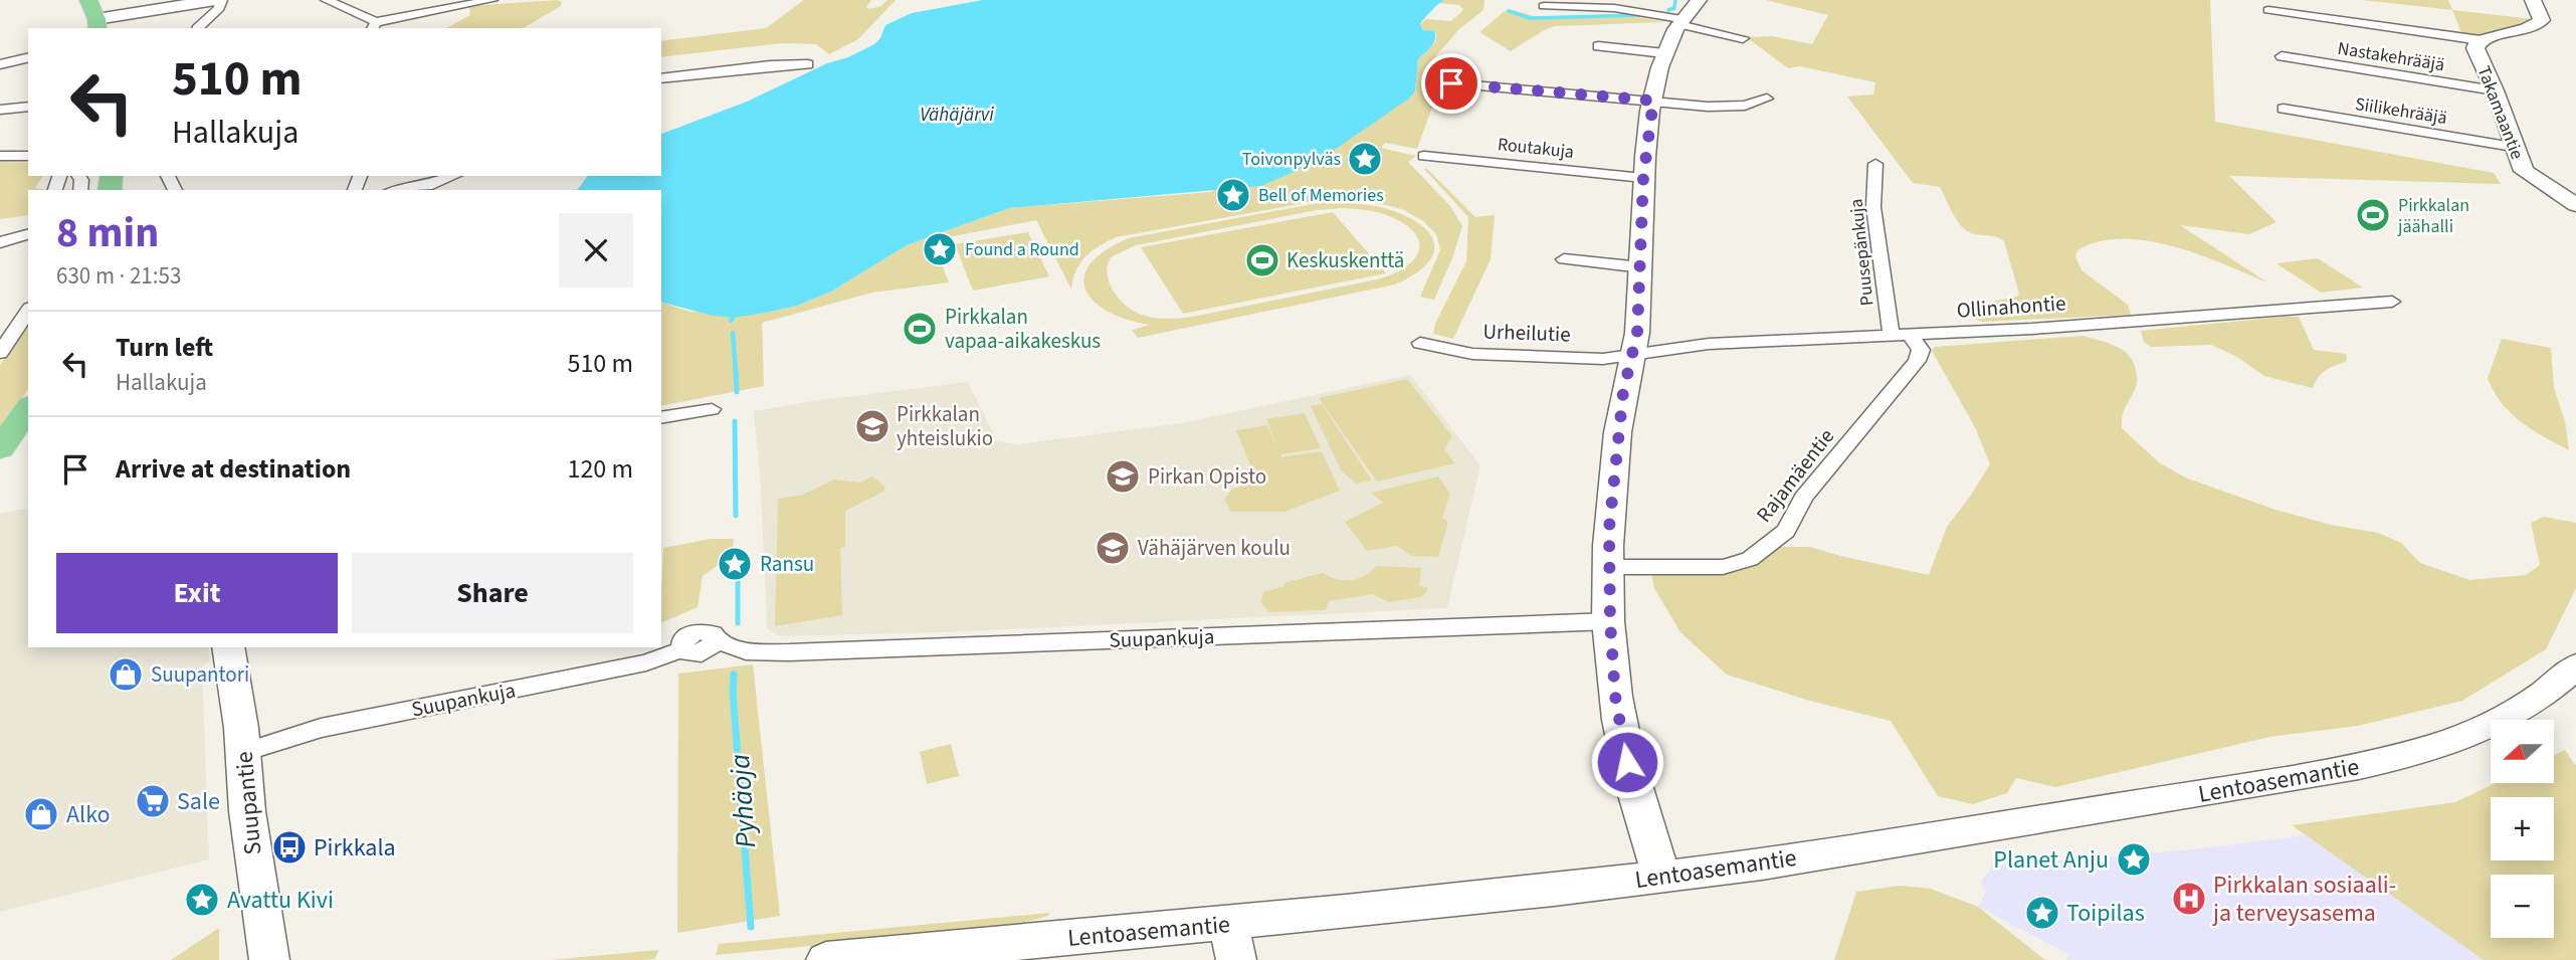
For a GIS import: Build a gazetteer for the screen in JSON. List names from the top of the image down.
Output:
{
  "streets": {
    "street": [
      "Nastakehrääjä",
      "Siilikehrääjä",
      "Takamaantie",
      "Routakuja",
      "Puusepänkuja",
      "Ollinahontie",
      "Urheilutie",
      "Rajamäentie",
      "Suupankuja",
      "Lentoasemantie",
      "Suupantie"
    ]
  },
  "crossings": [
    ["Nastakehrääjä", "Takamaantie"],
    ["Siilikehrääjä", "Takamaantie"],
    ["Puusepänkuja", "Ollinahontie"],
    ["Puusepänkuja", "Rajamäentie"],
    ["Ollinahontie", "Urheilutie"],
    ["Ollinahontie", "Rajamäentie"],
    ["Suupankuja", "Suupantie"]
  ],
  "water": ["Vähäjärvi", "Pyhäoja"],
  "places": {
    "place": [
      "Toivonpylväs",
      "Bell of Memories",
      "Found a Round",
      "Ransu",
      "Planet Anju",
      "Avattu Kivi",
      "Toipilas"
    ],
    "sports": ["Pirkkalan jäähalli", "Keskuskenttä", "Pirkkalan vapaa-aikakeskus"],
    "school or university": ["Pirkkalan yhteislukio", "Pirkan Opisto", "Vähäjärven koulu"],
    "shop": ["Suupantori", "Alko"],
    "supermarket": ["Sale"],
    "bus stop": ["Pirkkala"],
    "hospital": ["Pirkkalan sosiaali- ja terveysasema"]
  },
  "north": "left",
  "page": {
    "turn": ["510 m", "Hallakuja"],
    "heading": ["8 min", "630 m · 21:53"],
    "list": [
      {
        "name": "Turn left",
        "note": "Hallakuja",
        "value": "510 m"
      },
      {
        "name": "Arrive at destination",
        "value": "120 m"
      }
    ],
    "buttons": ["Exit", "Share"],
    "map_buttons": ["+", "−"]
  }
}
